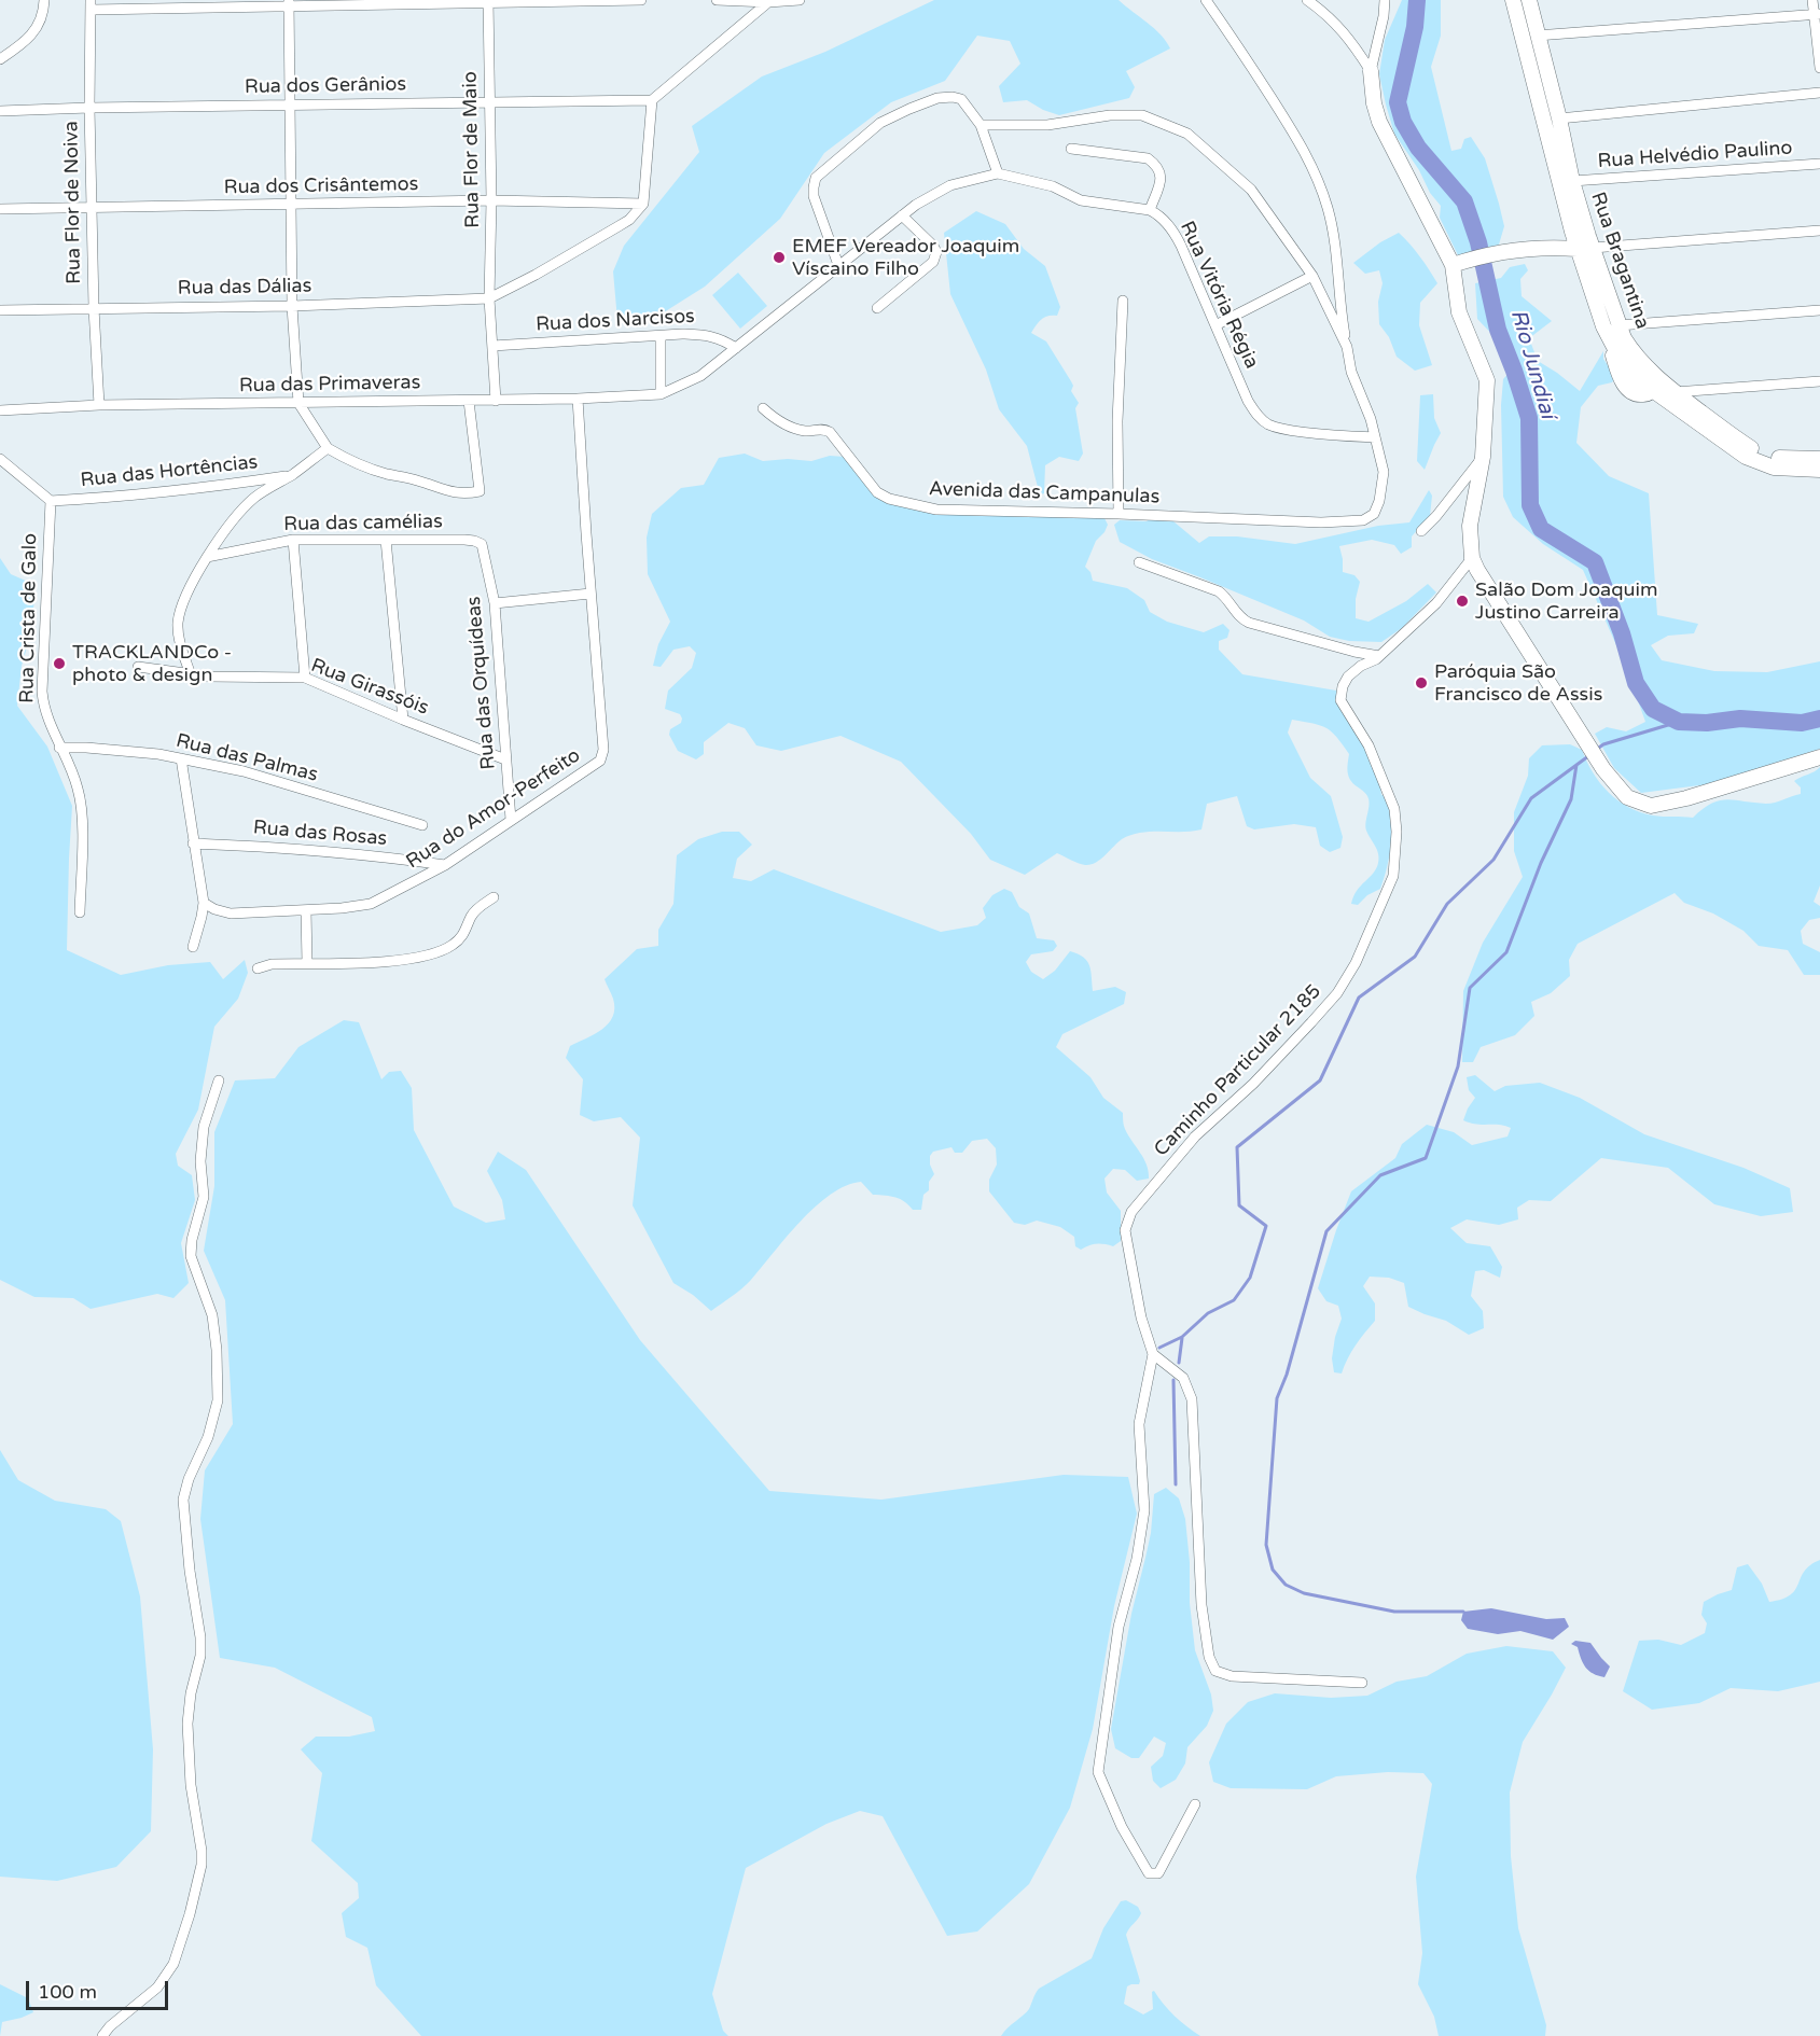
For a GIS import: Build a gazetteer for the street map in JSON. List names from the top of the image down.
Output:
{
  "streets": {
    "main road": ["Rua Bragantina"],
    "street": [
      "Rua dos Gerânios",
      "Rua Flor de Maio",
      "Rua Helvédio Paulino",
      "Rua dos Crisântemos",
      "Rua Flor de Noiva",
      "Rua das Dálias",
      "Rua Vitória Régia",
      "Rua dos Narcisos",
      "Rua das Primaveras",
      "Rua das Hortências",
      "Avenida das Campanulas",
      "Rua das camélias",
      "Rua Crista de Galo",
      "Rua das Orquídeas",
      "Rua Girassóis",
      "Rua das Palmas",
      "Rua do Amor-Perfeito",
      "Rua das Rosas",
      "Caminho Particular 2185"
    ]
  },
  "crossings": [
    ["Rua dos Gerânios", "Rua Flor de Maio"],
    ["Rua dos Gerânios", "Rua Flor de Noiva"],
    ["Rua Flor de Maio", "Rua dos Crisântemos"],
    ["Rua Flor de Maio", "Rua das Dálias"],
    ["Rua Flor de Maio", "Rua dos Narcisos"],
    ["Rua Flor de Maio", "Rua das Primaveras"],
    ["Rua Helvédio Paulino", "Rua Bragantina"],
    ["Rua dos Crisântemos", "Rua Flor de Noiva"],
    ["Rua Flor de Noiva", "Rua das Dálias"],
    ["Rua Flor de Noiva", "Rua das Primaveras"],
    ["Rua Vitória Régia", "Avenida das Campanulas"],
    ["Rua das Primaveras", "Rua do Amor-Perfeito"],
    ["Rua das Hortências", "Rua Crista de Galo"],
    ["Rua das camélias", "Rua das Orquídeas"],
    ["Rua Crista de Galo", "Rua das Palmas"],
    ["Rua das Orquídeas", "Rua Girassóis"],
    ["Rua das Orquídeas", "Rua do Amor-Perfeito"],
    ["Rua do Amor-Perfeito", "Rua das Rosas"]
  ],
  "water": ["Rio Jundiaí"],
  "places": [
    "EMEF Vereador Joaquim Víscaino Filho",
    "Salão Dom Joaquim Justino Carreira",
    "TRACKLANDCo - photo & design",
    "Paróquia São Francisco de Assis"
  ],
  "scale_bar": "100 m"
}
